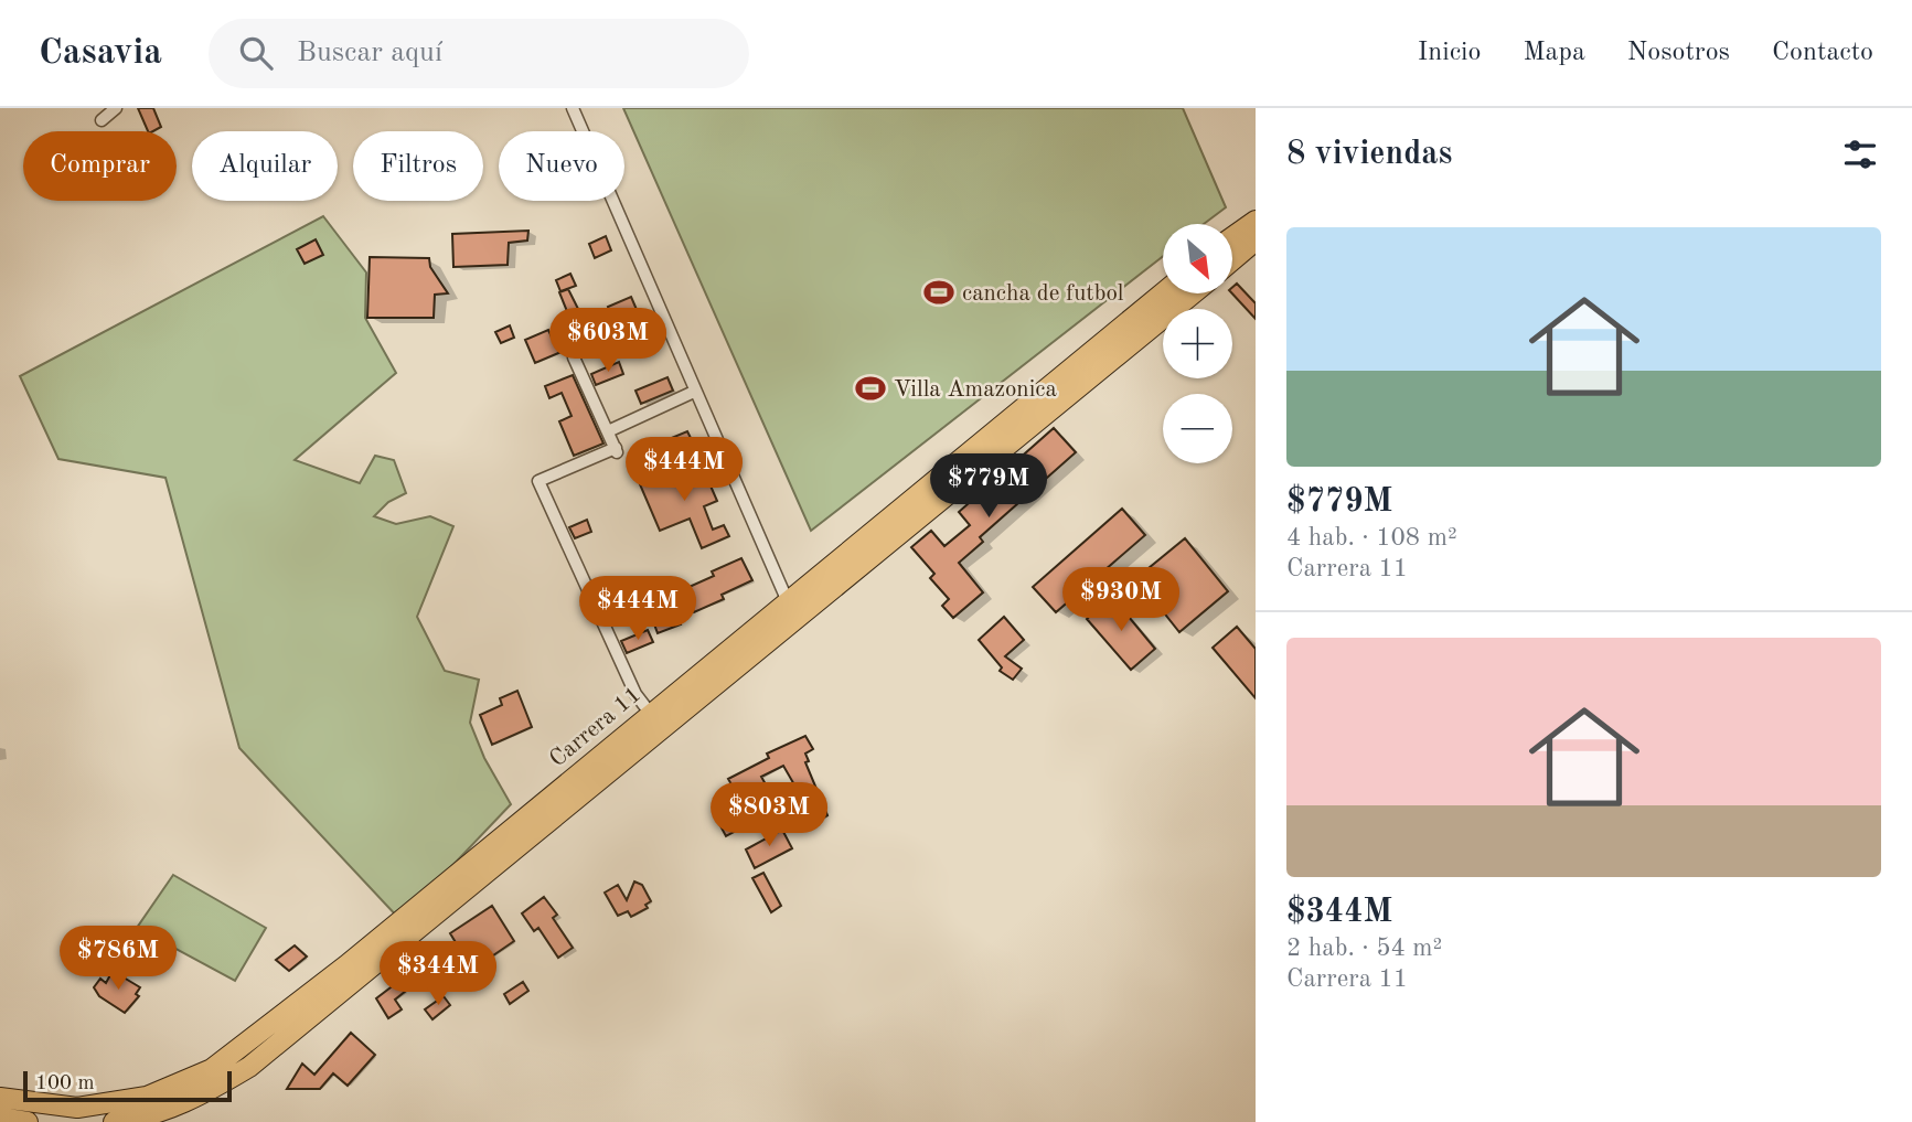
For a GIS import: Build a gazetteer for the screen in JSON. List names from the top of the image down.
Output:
{
  "streets": {
    "main road": ["Carrera 11"]
  },
  "places": {
    "sports": ["cancha de futbol", "Villa Amazonica"]
  },
  "scale_bar": "100 m",
  "north": "bottom right",
  "page": {
    "header": "Casavia",
    "search": "Buscar aquí",
    "nav": [
      "Inicio",
      "Mapa",
      "Nosotros",
      "Contacto"
    ],
    "heading": "8 viviendas",
    "chip": [
      "Comprar",
      "Alquilar",
      "Filtros",
      "Nuevo"
    ],
    "list": [
      {
        "name": "$779M",
        "note": "4 hab. · 108 m² · Carrera 11"
      },
      {
        "name": "$344M",
        "note": "2 hab. · 54 m² · Carrera 11"
      }
    ],
    "map_buttons": ["+", "−"],
    "price": [
      "$603M",
      "$444M",
      "$779M",
      "$930M",
      "$444M",
      "$803M",
      "$786M",
      "$344M"
    ],
    "scale": "100 m"
  }
}
